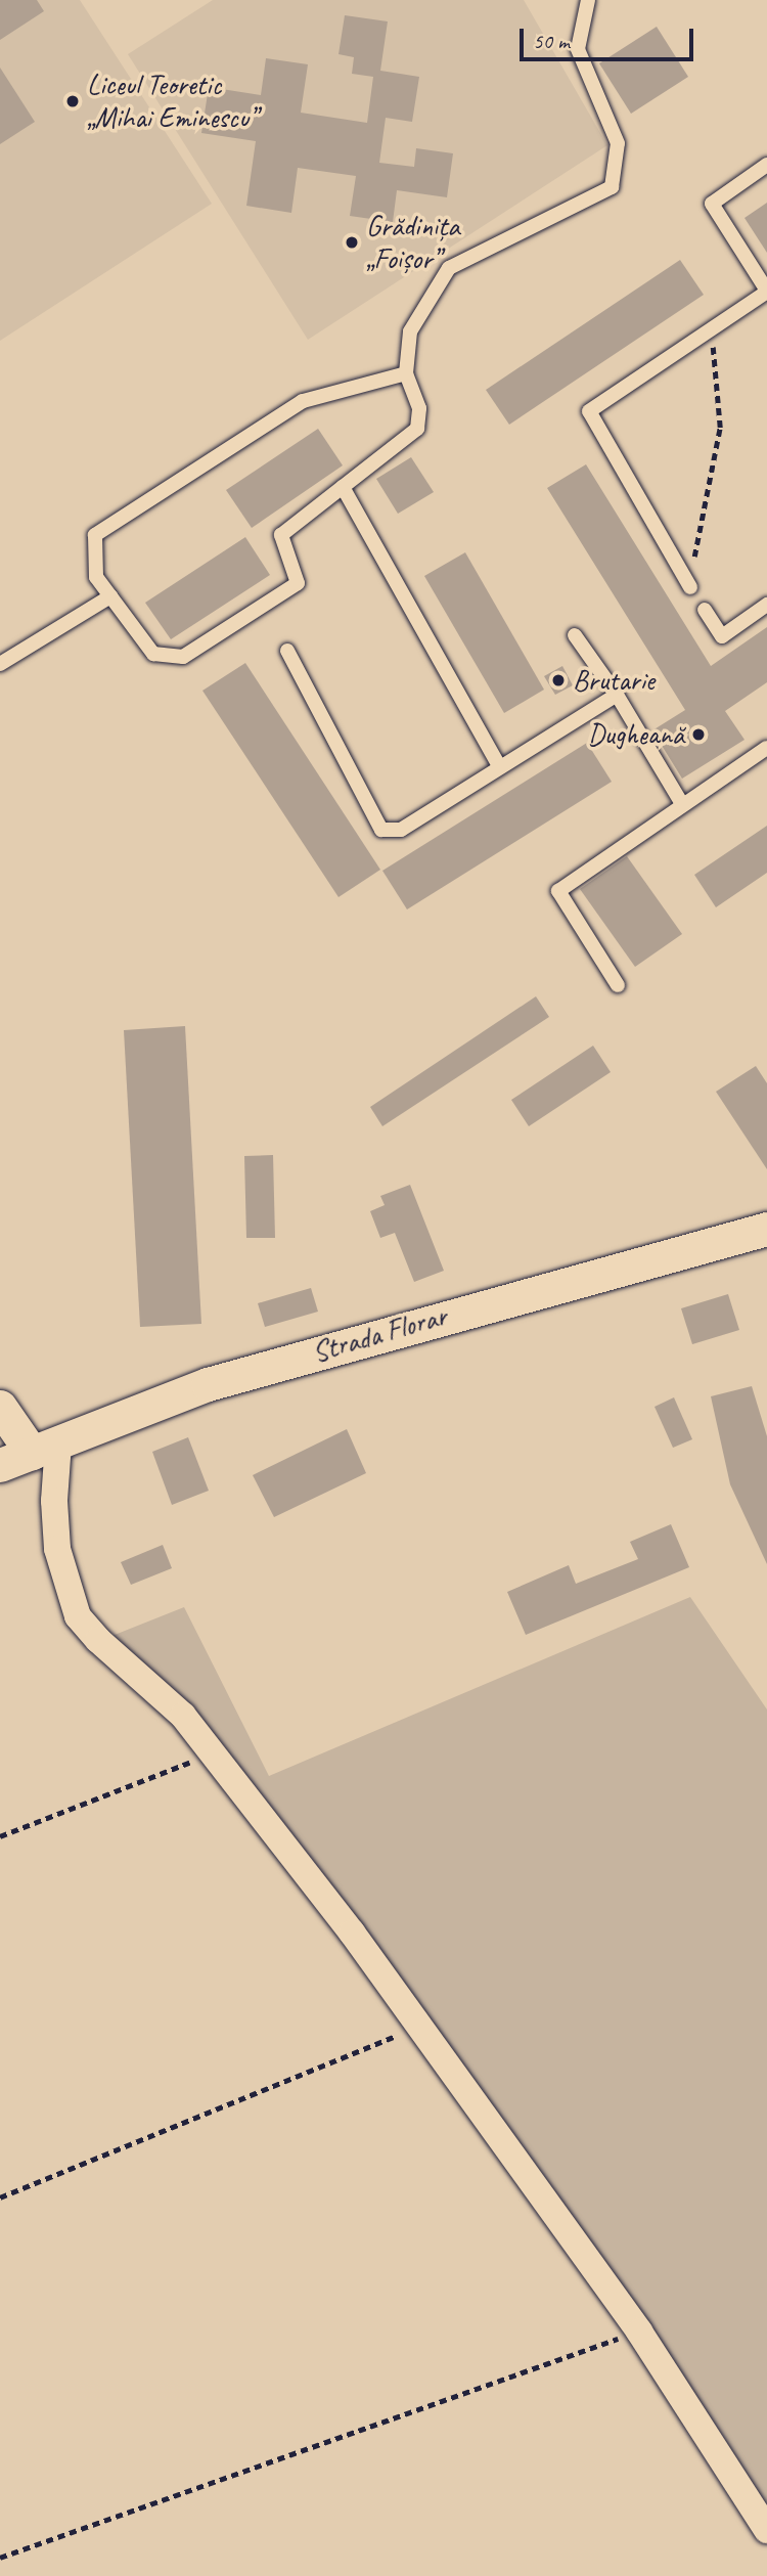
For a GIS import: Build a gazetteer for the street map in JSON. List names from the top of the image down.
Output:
{
  "streets": {
    "street": ["Strada Florar"]
  },
  "places": [
    "Liceul Teoretic „Mihai Eminescu”",
    "Grădinița „Foișor”",
    "Brutarie",
    "Dugheană"
  ],
  "scale_bar": "50 m"
}
